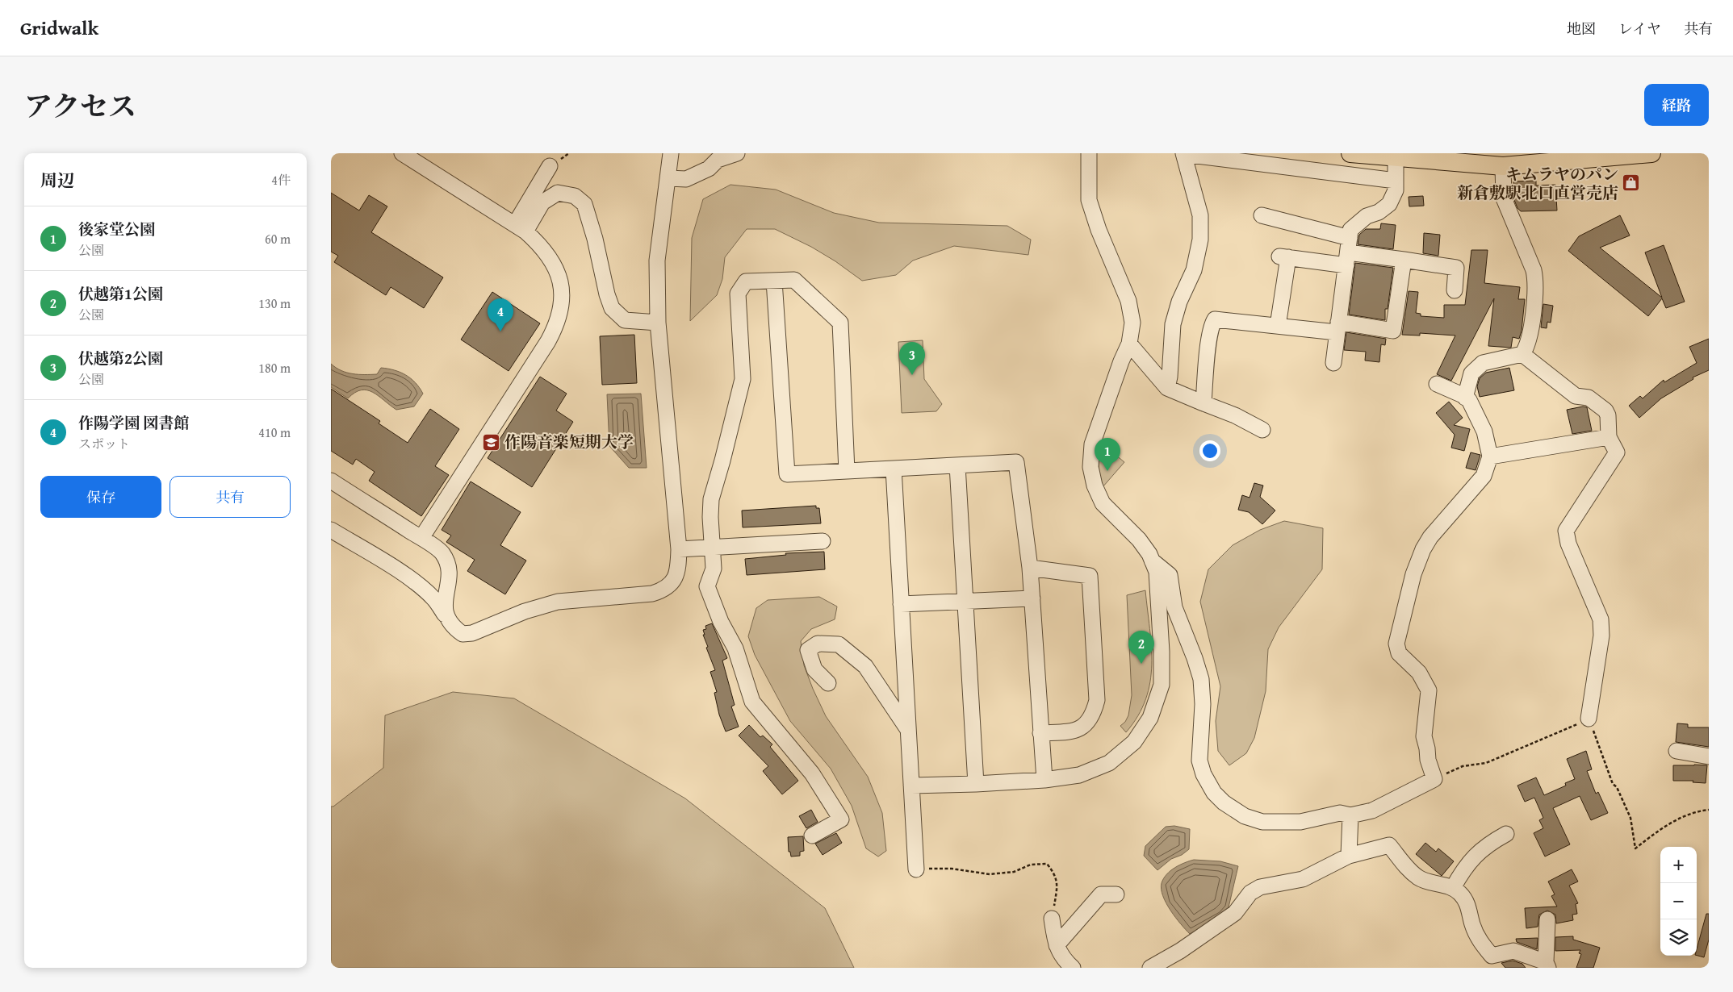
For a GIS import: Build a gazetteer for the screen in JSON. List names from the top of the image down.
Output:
{
  "places": {
    "shop": ["キムラヤのパン 新倉敷駅北口直営売店"],
    "school or university": ["作陽音楽短期大学"]
  },
  "page": {
    "header": "Gridwalk",
    "nav": ["地図", "レイヤ", "共有"],
    "title": "アクセス",
    "buttons": [
      "経路",
      ["保存", "共有"]
    ],
    "heading": ["周辺", "4件"],
    "list": [
      {
        "mark": "1",
        "name": "後家堂公園",
        "note": "公園",
        "value": "60 m"
      },
      {
        "mark": "2",
        "name": "伏越第1公園",
        "note": "公園",
        "value": "130 m"
      },
      {
        "mark": "3",
        "name": "伏越第2公園",
        "note": "公園",
        "value": "180 m"
      },
      {
        "mark": "4",
        "name": "作陽学園 図書館",
        "note": "スポット",
        "value": "410 m"
      }
    ],
    "pins": [
      "4",
      "3",
      "1",
      "2"
    ],
    "map_buttons": ["+", "−"]
  }
}
